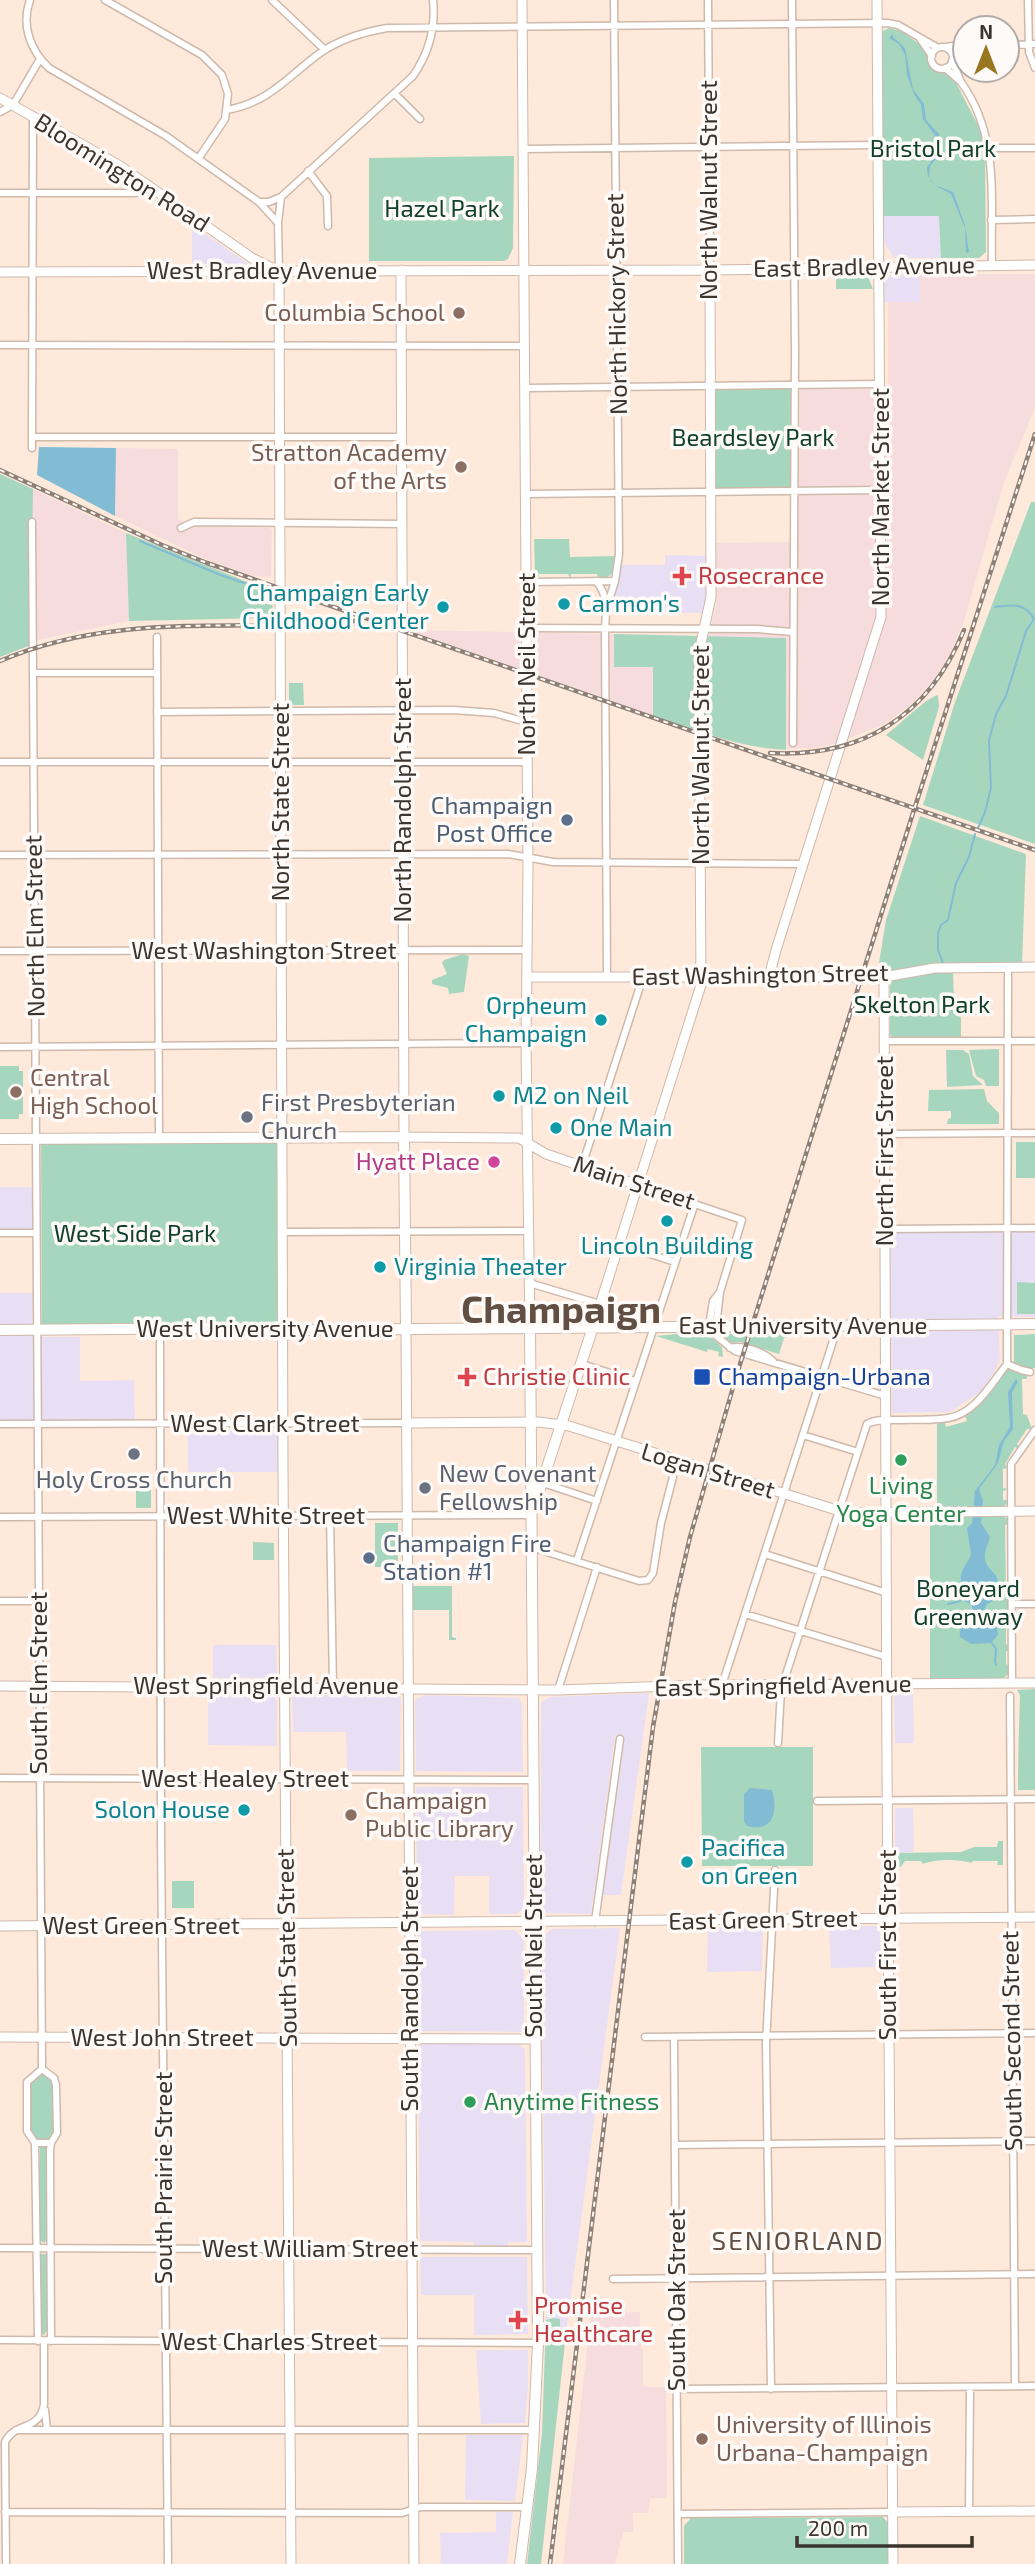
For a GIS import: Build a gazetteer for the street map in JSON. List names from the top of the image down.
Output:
{
  "streets": {
    "main road": [
      "Bloomington Road",
      "North Walnut Street",
      "East Bradley Avenue",
      "West Bradley Avenue",
      "North Market Street",
      "North Neil Street",
      "North Randolph Street",
      "North State Street",
      "East Washington Street",
      "North First Street",
      "Main Street",
      "East University Avenue",
      "West University Avenue",
      "West Clark Street",
      "Logan Street",
      "West Springfield Avenue",
      "East Springfield Avenue",
      "East Green Street",
      "West Green Street",
      "South First Street",
      "South Neil Street",
      "South State Street",
      "South Randolph Street",
      "West John Street"
    ],
    "street": [
      "North Hickory Street",
      "North Elm Street",
      "West Washington Street",
      "West White Street",
      "South Elm Street",
      "West Healey Street",
      "South Second Street",
      "South Prairie Street",
      "West William Street",
      "South Oak Street",
      "West Charles Street"
    ]
  },
  "crossings": [
    ["Bloomington Road", "West Bradley Avenue"],
    ["Bloomington Road", "North State Street"],
    ["North Walnut Street", "East Bradley Avenue"],
    ["North Walnut Street", "East Washington Street"],
    ["North Walnut Street", "Main Street"],
    ["North Walnut Street", "East University Avenue"],
    ["East Bradley Avenue", "West Bradley Avenue"],
    ["East Bradley Avenue", "North Hickory Street"],
    ["East Bradley Avenue", "North Market Street"],
    ["East Bradley Avenue", "North Neil Street"],
    ["West Bradley Avenue", "North Neil Street"],
    ["West Bradley Avenue", "North Randolph Street"],
    ["West Bradley Avenue", "North State Street"],
    ["North Hickory Street", "East Washington Street"],
    ["North Market Street", "East Washington Street"],
    ["North Neil Street", "West Washington Street"],
    ["North Neil Street", "East Washington Street"],
    ["North Neil Street", "Main Street"],
    ["North Neil Street", "East University Avenue"],
    ["North Neil Street", "West University Avenue"],
    ["North Neil Street", "South Neil Street"],
    ["North Randolph Street", "West Washington Street"],
    ["North Randolph Street", "Main Street"],
    ["North Randolph Street", "West University Avenue"],
    ["North Randolph Street", "South Randolph Street"],
    ["North State Street", "West Washington Street"],
    ["North State Street", "West University Avenue"],
    ["North State Street", "South State Street"],
    ["North Elm Street", "West Washington Street"],
    ["North Elm Street", "West University Avenue"],
    ["North Elm Street", "South Elm Street"],
    ["East Washington Street", "North First Street"],
    ["North First Street", "East University Avenue"],
    ["North First Street", "South First Street"],
    ["Main Street", "East University Avenue"],
    ["East University Avenue", "West University Avenue"],
    ["East University Avenue", "South First Street"],
    ["East University Avenue", "South Neil Street"],
    ["West University Avenue", "South Elm Street"],
    ["West University Avenue", "South Neil Street"],
    ["West University Avenue", "South State Street"],
    ["West University Avenue", "South Randolph Street"],
    ["West University Avenue", "South Prairie Street"],
    ["West Clark Street", "Logan Street"],
    ["West Clark Street", "South Elm Street"],
    ["West Clark Street", "South Neil Street"],
    ["West Clark Street", "South State Street"],
    ["West Clark Street", "South Randolph Street"],
    ["West Clark Street", "South Prairie Street"],
    ["Logan Street", "South First Street"],
    ["Logan Street", "South Neil Street"],
    ["West White Street", "South Elm Street"],
    ["West White Street", "South Neil Street"],
    ["West White Street", "South State Street"],
    ["West White Street", "South Randolph Street"],
    ["West White Street", "South Prairie Street"],
    ["South Elm Street", "West Springfield Avenue"],
    ["South Elm Street", "West Healey Street"],
    ["South Elm Street", "West Green Street"],
    ["South Elm Street", "West John Street"],
    ["West Springfield Avenue", "East Springfield Avenue"],
    ["West Springfield Avenue", "South Neil Street"],
    ["West Springfield Avenue", "South State Street"],
    ["West Springfield Avenue", "South Randolph Street"],
    ["West Springfield Avenue", "South Prairie Street"],
    ["East Springfield Avenue", "South First Street"],
    ["East Springfield Avenue", "South Neil Street"],
    ["West Healey Street", "South Neil Street"],
    ["West Healey Street", "South State Street"],
    ["West Healey Street", "South Randolph Street"],
    ["West Healey Street", "South Prairie Street"],
    ["East Green Street", "West Green Street"],
    ["East Green Street", "South First Street"],
    ["East Green Street", "South Neil Street"],
    ["East Green Street", "South Second Street"],
    ["West Green Street", "South Neil Street"],
    ["West Green Street", "South State Street"],
    ["West Green Street", "South Randolph Street"],
    ["West Green Street", "South Prairie Street"],
    ["South Neil Street", "West John Street"],
    ["South Neil Street", "West William Street"],
    ["South Neil Street", "West Charles Street"],
    ["South State Street", "West John Street"],
    ["South State Street", "West William Street"],
    ["South State Street", "West Charles Street"],
    ["South Randolph Street", "West John Street"],
    ["South Randolph Street", "West William Street"],
    ["South Randolph Street", "West Charles Street"],
    ["West John Street", "South Prairie Street"],
    ["South Prairie Street", "West William Street"],
    ["South Prairie Street", "West Charles Street"]
  ],
  "districts": ["Champaign", "SENIORLAND"],
  "parks": [
    "Bristol Park",
    "Hazel Park",
    "Beardsley Park",
    "Skelton Park",
    "West Side Park",
    "Boneyard Greenway"
  ],
  "places": {
    "other": [
      "Columbia School",
      "Stratton Academy of the Arts",
      "Carmon's",
      "Champaign Early Childhood Center",
      "Champaign Post Office",
      "Orpheum Champaign",
      "Central High School",
      "M2 on Neil",
      "First Presbyterian Church",
      "One Main",
      "Hyatt Place",
      "Lincoln Building",
      "Virginia Theater",
      "Holy Cross Church",
      "Living Yoga Center",
      "New Covenant Fellowship",
      "Champaign Fire Station #1",
      "Solon House",
      "Champaign Public Library",
      "Pacifica on Green",
      "Anytime Fitness",
      "University of Illinois Urbana-Champaign"
    ],
    "health": ["Rosecrance", "Christie Clinic", "Promise Healthcare"],
    "transit": ["Champaign-Urbana"]
  },
  "scale_bar": "200 m",
  "north": "top"
}
